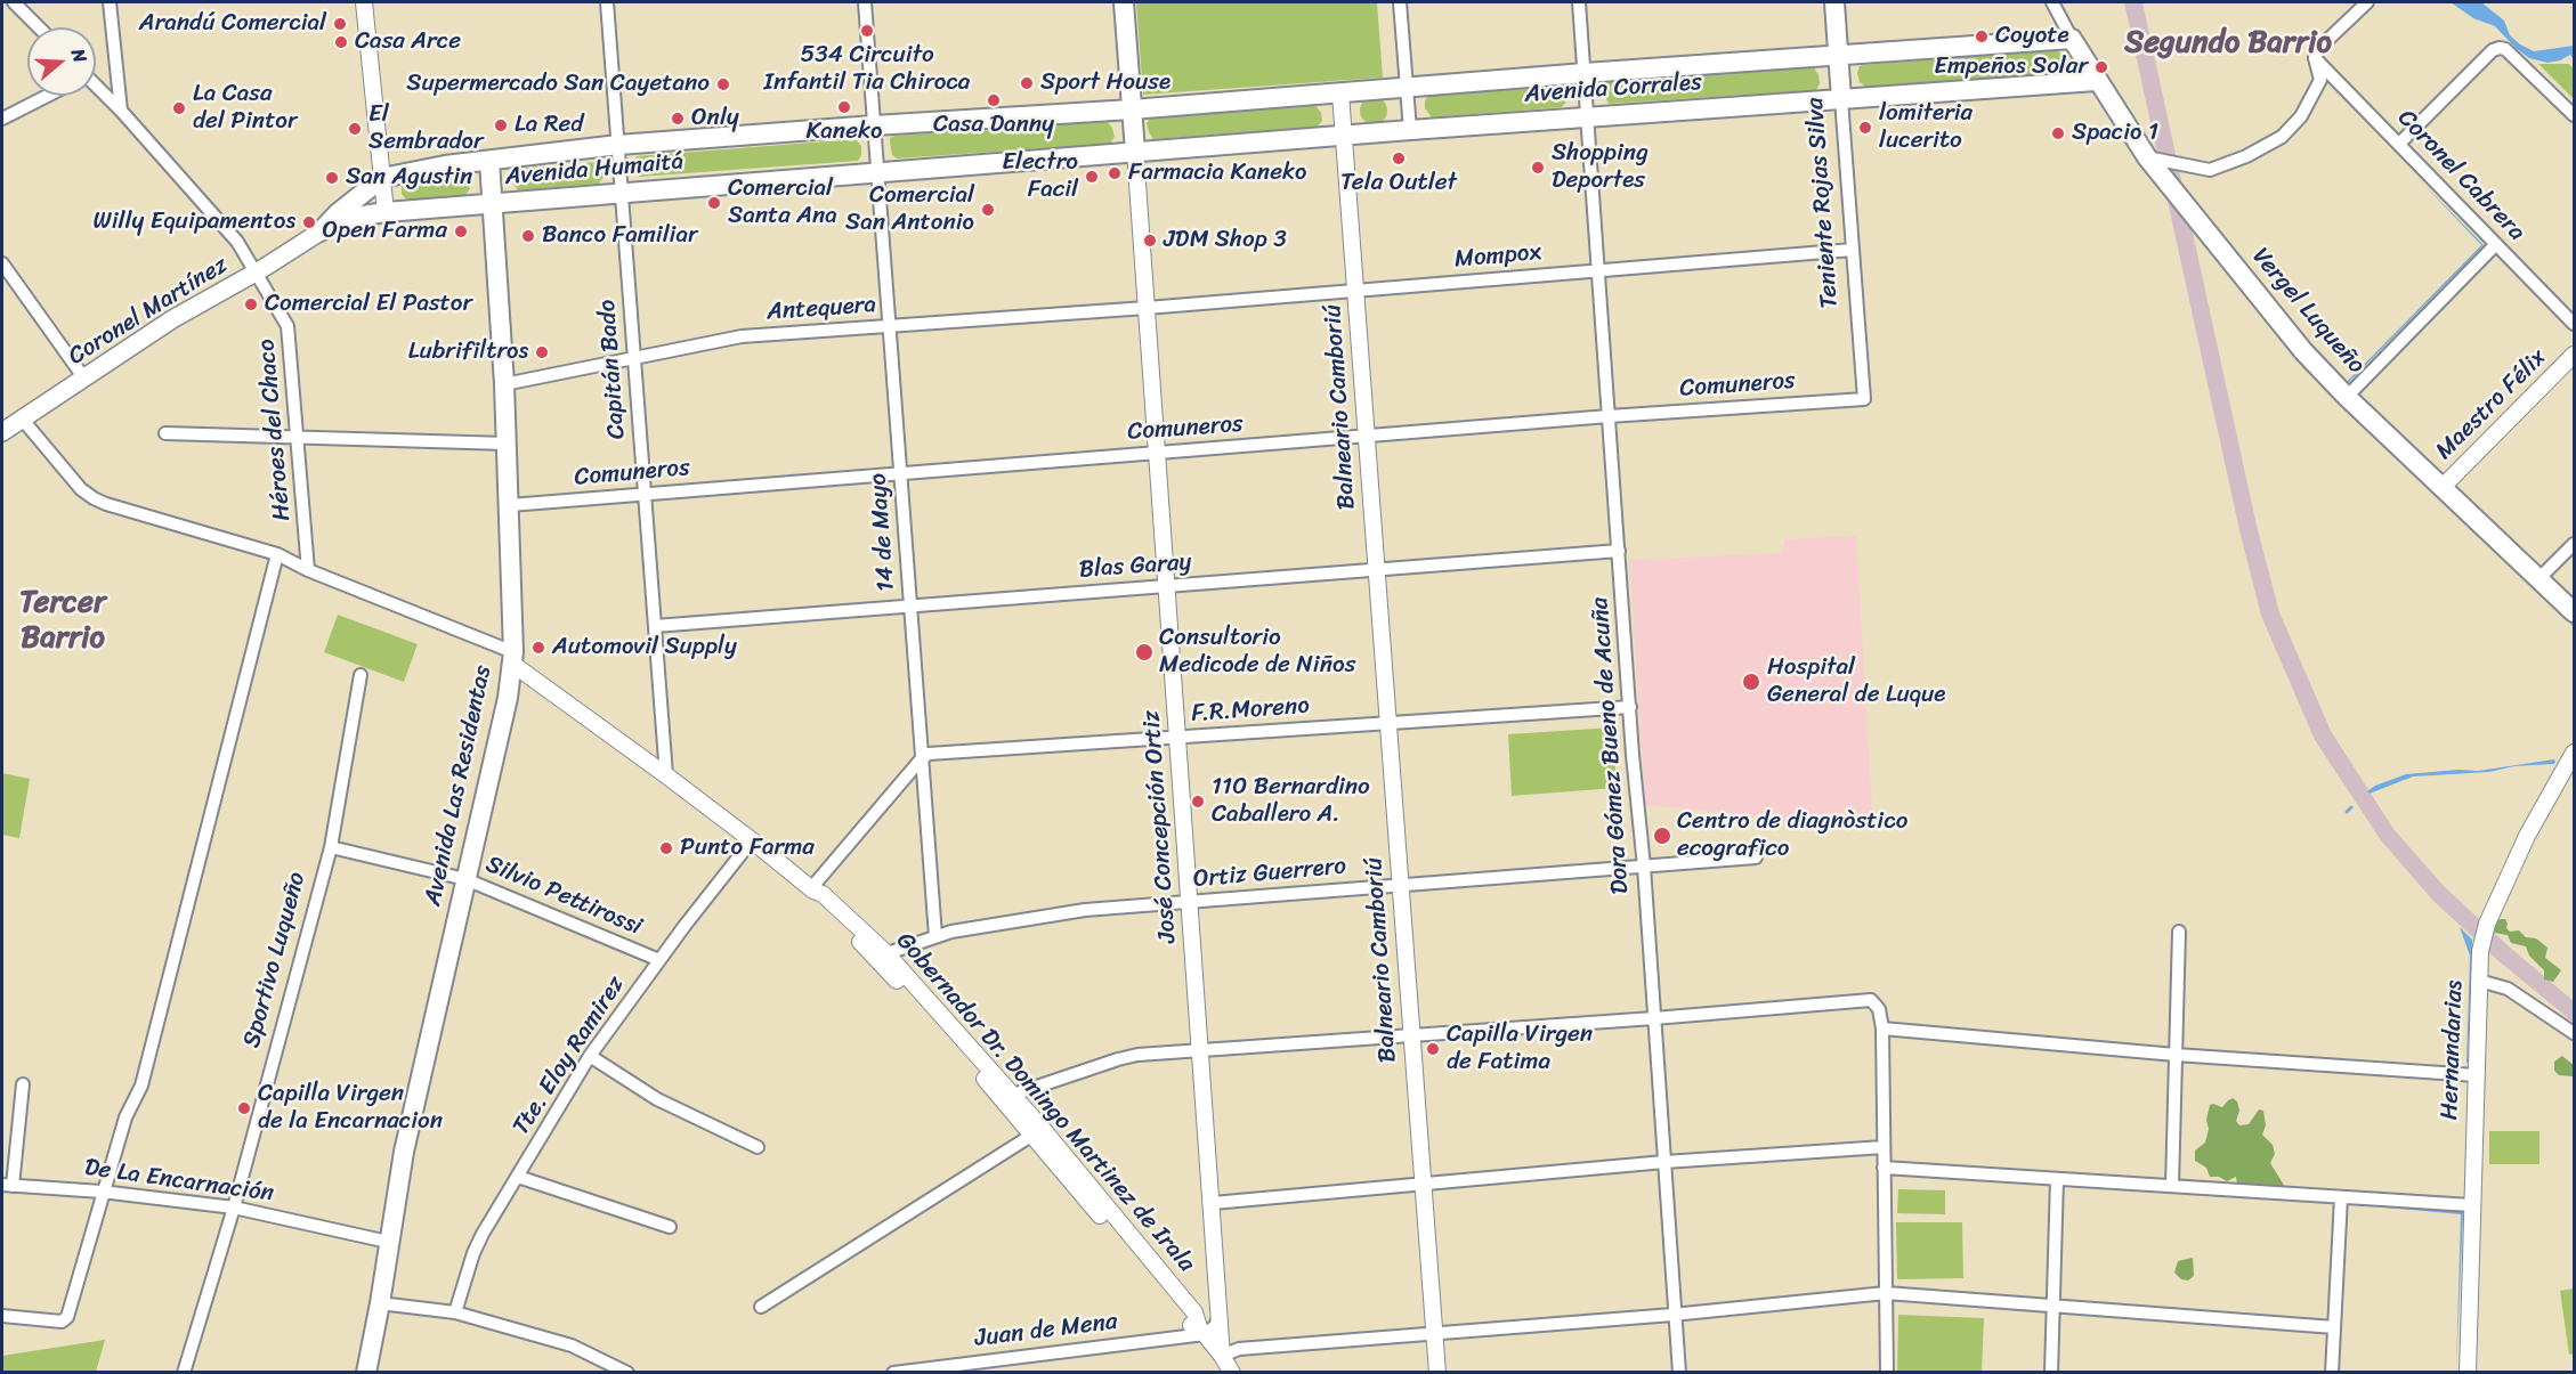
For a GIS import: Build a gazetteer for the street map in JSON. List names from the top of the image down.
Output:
{
  "streets": {
    "main road": [
      "Avenida Corrales",
      "Avenida Humaitá",
      "Teniente Rojas Silva",
      "Coronel Martínez",
      "Vergel Luqueño",
      "Avenida Las Residentas"
    ],
    "street": [
      "Coronel Cabrera",
      "Mompox",
      "Antequera",
      "Capitán Bado",
      "Comuneros",
      "Maestro Félix",
      "Balneario Camboriú",
      "Héroes del Chaco",
      "14 de Mayo",
      "Blas Garay",
      "F.R.Moreno",
      "Dora Gómez Bueno de Acuña",
      "José Concepción Ortiz",
      "Ortiz Guerrero",
      "Silvio Pettirossi",
      "Sportivo Luqueño",
      "Hernandarias",
      "Tte. Eloy Ramirez",
      "Gobernador Dr. Domingo Martinez de Irala",
      "De La Encarnación",
      "Juan de Mena"
    ]
  },
  "crossings": [
    ["Avenida Corrales", "Avenida Humaitá"],
    ["Avenida Corrales", "Teniente Rojas Silva"],
    ["Avenida Corrales", "Vergel Luqueño"],
    ["Avenida Corrales", "Balneario Camboriú"],
    ["Avenida Corrales", "Dora Gómez Bueno de Acuña"],
    ["Avenida Corrales", "José Concepción Ortiz"],
    ["Avenida Humaitá", "Coronel Martínez"],
    ["Avenida Humaitá", "Capitán Bado"],
    ["Avenida Humaitá", "14 de Mayo"],
    ["Avenida Humaitá", "Avenida Las Residentas"],
    ["Avenida Humaitá", "José Concepción Ortiz"],
    ["Teniente Rojas Silva", "Mompox"],
    ["Teniente Rojas Silva", "Comuneros"],
    ["Mompox", "Antequera"],
    ["Mompox", "Balneario Camboriú"],
    ["Mompox", "Dora Gómez Bueno de Acuña"],
    ["Mompox", "José Concepción Ortiz"],
    ["Antequera", "Capitán Bado"],
    ["Antequera", "14 de Mayo"],
    ["Antequera", "Avenida Las Residentas"],
    ["Antequera", "José Concepción Ortiz"],
    ["Coronel Martínez", "Héroes del Chaco"],
    ["Vergel Luqueño", "Maestro Félix"],
    ["Capitán Bado", "Comuneros"],
    ["Capitán Bado", "Blas Garay"],
    ["Capitán Bado", "Gobernador Dr. Domingo Martinez de Irala"],
    ["Comuneros", "Balneario Camboriú"],
    ["Comuneros", "14 de Mayo"],
    ["Comuneros", "Dora Gómez Bueno de Acuña"],
    ["Comuneros", "Avenida Las Residentas"],
    ["Comuneros", "José Concepción Ortiz"],
    ["Balneario Camboriú", "Blas Garay"],
    ["Balneario Camboriú", "F.R.Moreno"],
    ["Balneario Camboriú", "Ortiz Guerrero"],
    ["14 de Mayo", "Blas Garay"],
    ["14 de Mayo", "F.R.Moreno"],
    ["14 de Mayo", "Ortiz Guerrero"],
    ["Blas Garay", "Dora Gómez Bueno de Acuña"],
    ["Blas Garay", "José Concepción Ortiz"],
    ["F.R.Moreno", "Dora Gómez Bueno de Acuña"],
    ["F.R.Moreno", "José Concepción Ortiz"],
    ["Dora Gómez Bueno de Acuña", "Ortiz Guerrero"],
    ["Avenida Las Residentas", "Silvio Pettirossi"],
    ["Avenida Las Residentas", "Gobernador Dr. Domingo Martinez de Irala"],
    ["Avenida Las Residentas", "De La Encarnación"],
    ["José Concepción Ortiz", "Ortiz Guerrero"],
    ["José Concepción Ortiz", "Gobernador Dr. Domingo Martinez de Irala"],
    ["Ortiz Guerrero", "Gobernador Dr. Domingo Martinez de Irala"],
    ["Silvio Pettirossi", "Sportivo Luqueño"],
    ["Silvio Pettirossi", "Tte. Eloy Ramirez"],
    ["Sportivo Luqueño", "De La Encarnación"],
    ["Tte. Eloy Ramirez", "Gobernador Dr. Domingo Martinez de Irala"],
    ["Gobernador Dr. Domingo Martinez de Irala", "Juan de Mena"]
  ],
  "districts": ["Segundo Barrio", "Tercer Barrio"],
  "places": [
    "Arandú Comercial",
    "534 Circuito Infantil Tia Chiroca",
    "Coyote",
    "Casa Arce",
    "Empeños Solar",
    "Sport House",
    "Supermercado San Cayetano",
    "Casa Danny",
    "Kaneko",
    "La Casa del Pintor",
    "Only",
    "La Red",
    "lomiteria lucerito",
    "El Sembrador",
    "Spacio 1",
    "Tela Outlet",
    "Shopping Deportes",
    "Farmacia Kaneko",
    "Electro Facil",
    "San Agustin",
    "Comercial Santa Ana",
    "Comercial San Antonio",
    "Willy Equipamentos",
    "Open Farma",
    "Banco Familiar",
    "JDM Shop 3",
    "Comercial El Pastor",
    "Lubrifiltros",
    "Automovil Supply",
    "Consultorio Medicode de Niños",
    "Hospital General de Luque",
    "110 Bernardino Caballero A.",
    "Centro de diagnòstico ecografico",
    "Punto Farma",
    "Capilla Virgen de Fatima",
    "Capilla Virgen de la Encarnacion"
  ],
  "north": "right"
}
